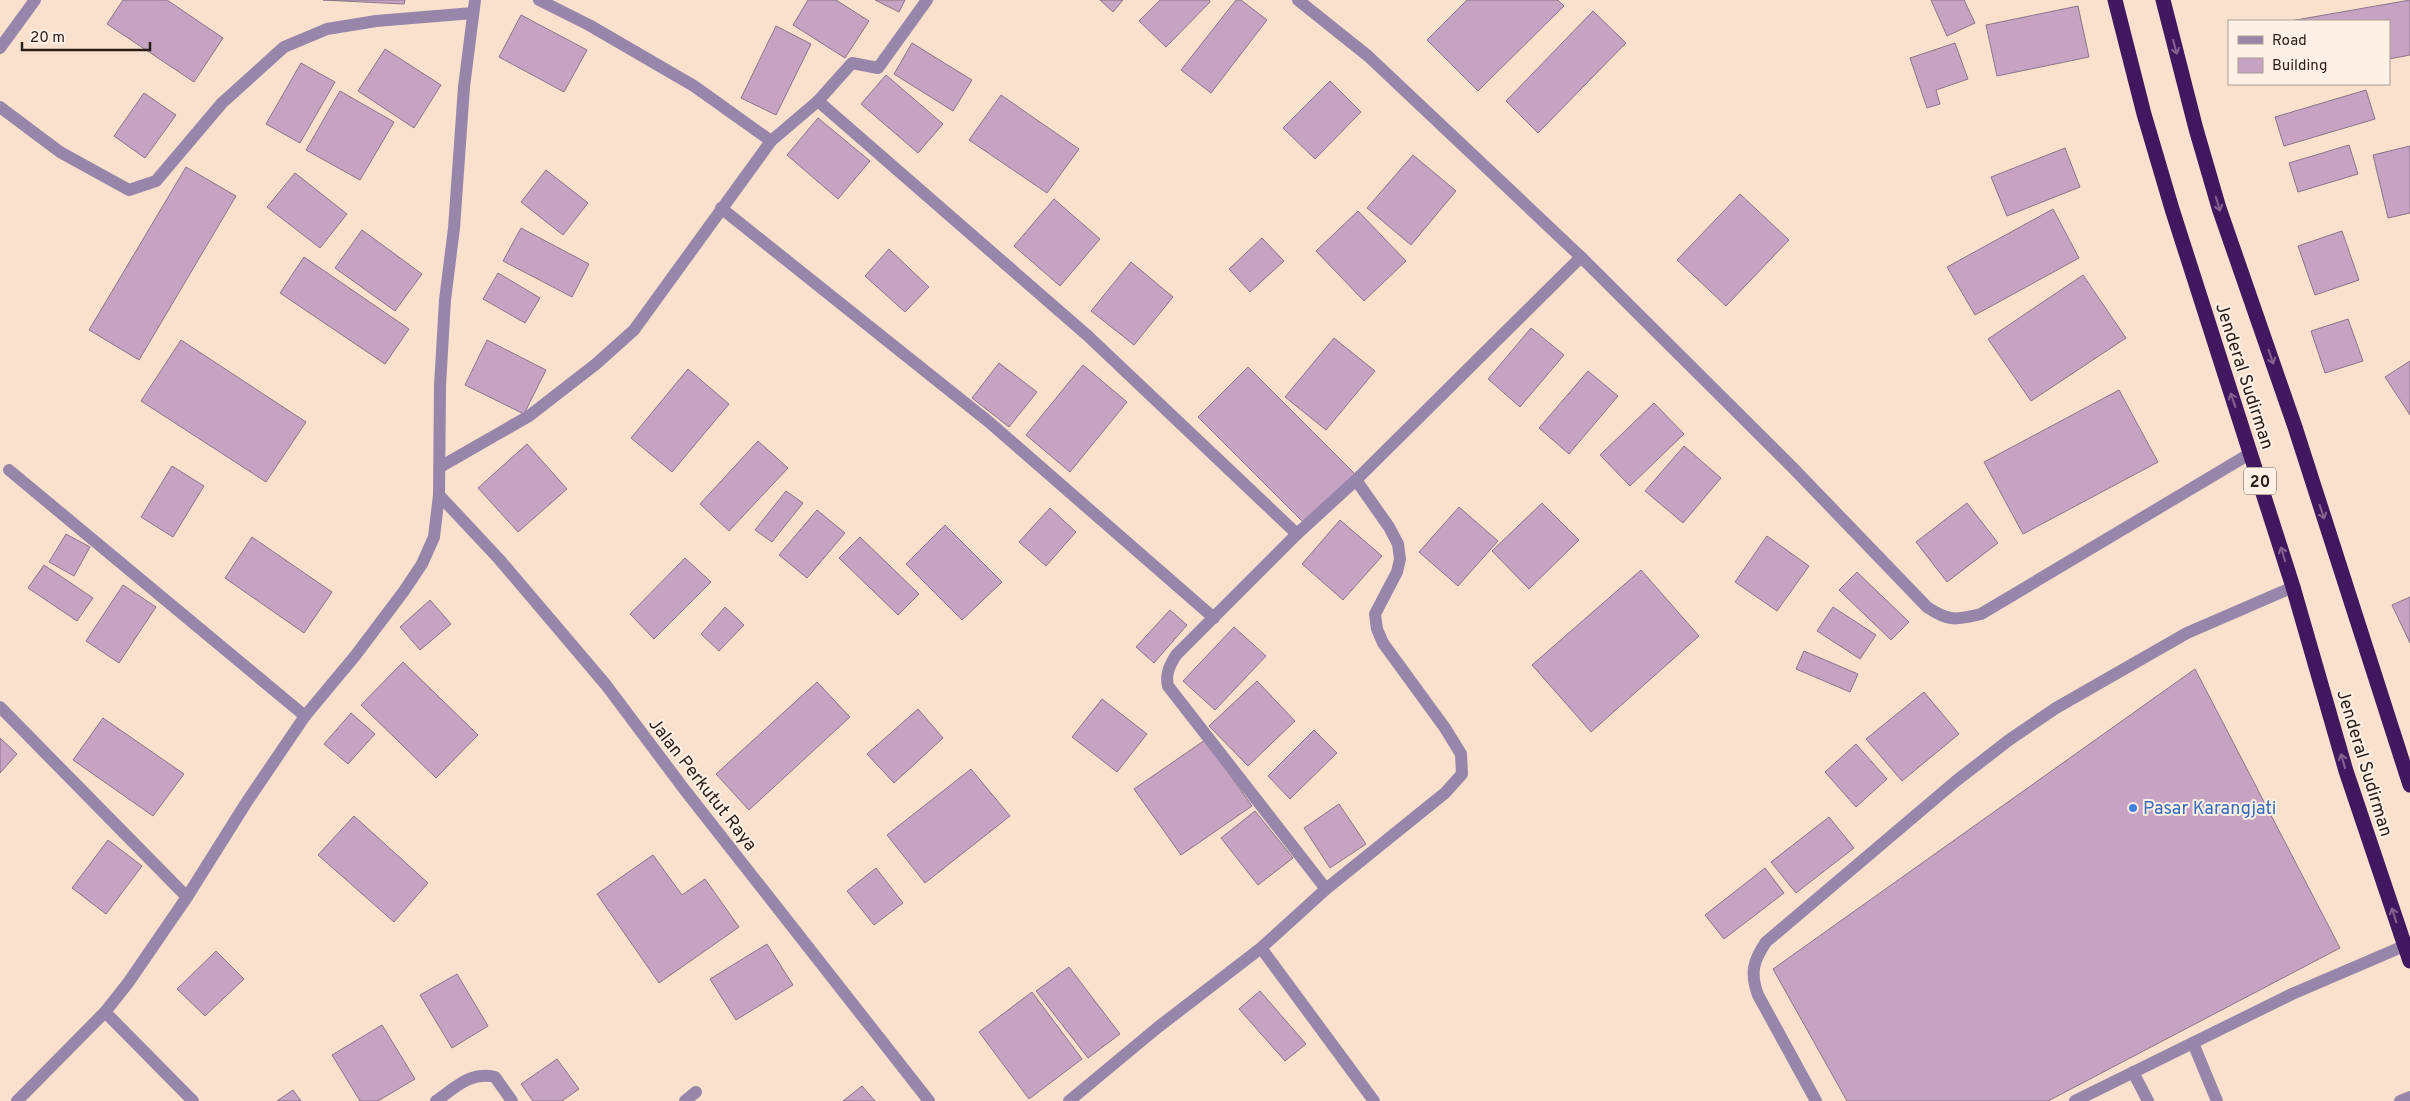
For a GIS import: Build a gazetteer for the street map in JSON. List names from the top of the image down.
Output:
{
  "streets": {
    "highway": ["Jenderal Sudirman", "20"],
    "street": ["Jalan Perkutut Raya"]
  },
  "places": ["Pasar Karangjati"],
  "legend": ["Road", "Building"],
  "scale_bar": "20 m"
}
